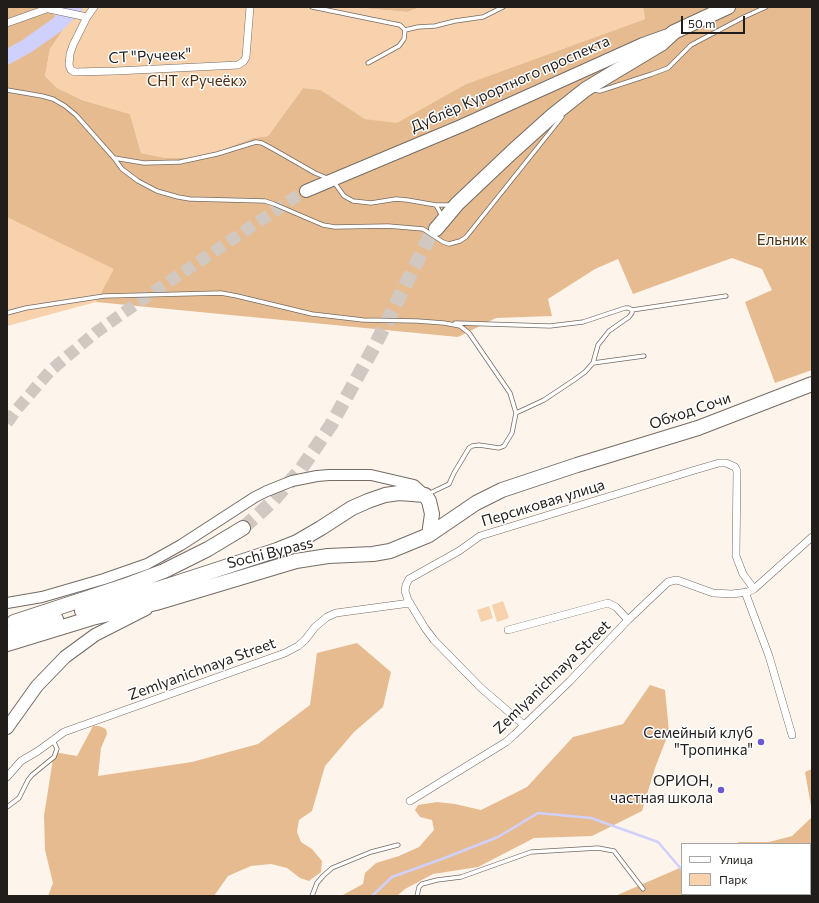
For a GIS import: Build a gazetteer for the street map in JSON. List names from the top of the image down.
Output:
{
  "streets": {
    "highway": ["Дублёр Курортного проспекта", "Обход Сочи", "Sochi Bypass"],
    "street": ["СТ \"Ручеек\"", "Персиковая улица", "Zemlyanichnaya Street"]
  },
  "crossings": [
    ["Обход Сочи", "Sochi Bypass"],
    ["Персиковая улица", "Zemlyanichnaya Street"]
  ],
  "parks": ["СНТ «Ручеёк»", "Ельник"],
  "places": ["Семейный клуб \"Тропинка\"", "ОРИОН, частная школа"],
  "legend": ["Улица", "Парк"],
  "scale_bar": "50 m"
}
